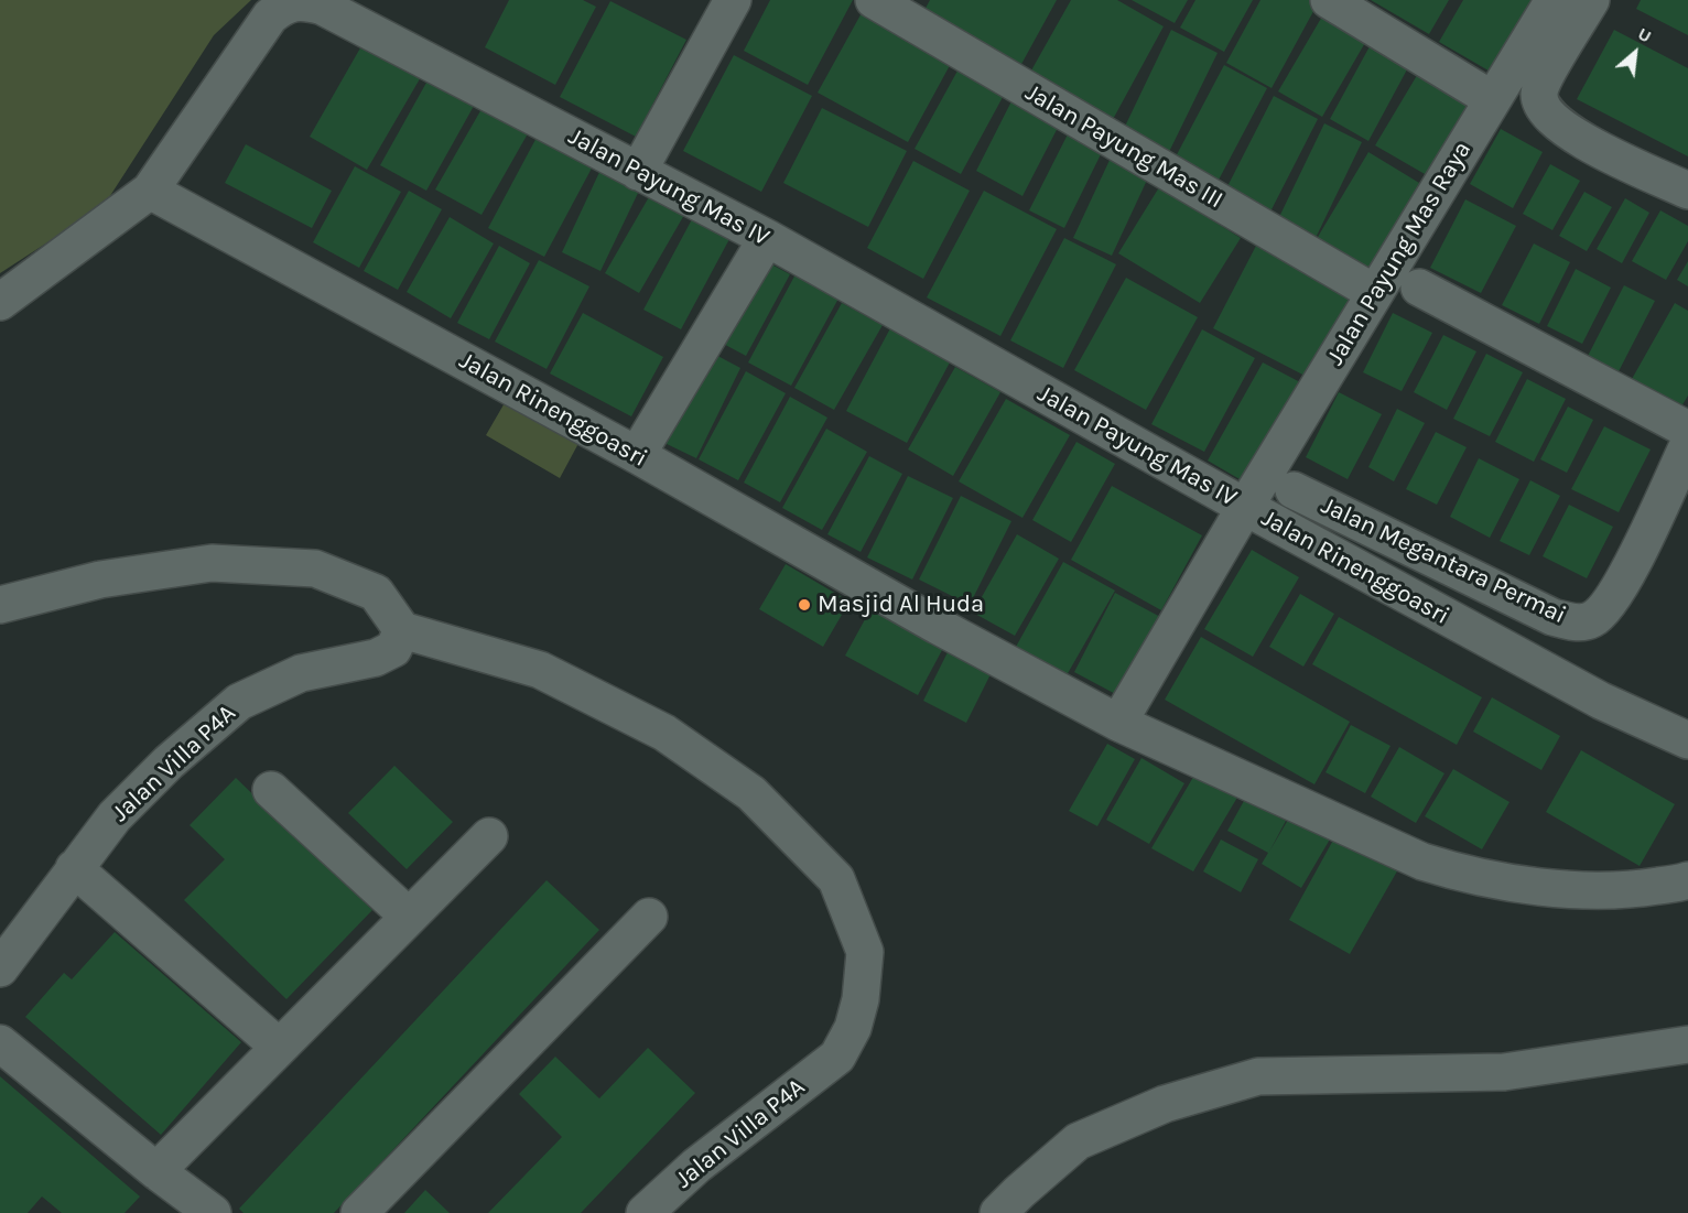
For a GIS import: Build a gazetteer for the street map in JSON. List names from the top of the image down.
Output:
{
  "streets": {
    "street": [
      "Jalan Payung Mas III",
      "Jalan Payung Mas IV",
      "Jalan Payung Mas Raya",
      "Jalan Rinenggoasri",
      "Jalan Megantara Permai",
      "Jalan Villa P4A"
    ]
  },
  "crossings": [
    ["Jalan Payung Mas III", "Jalan Payung Mas Raya"],
    ["Jalan Payung Mas IV", "Jalan Payung Mas Raya"],
    ["Jalan Payung Mas IV", "Jalan Rinenggoasri"],
    ["Jalan Payung Mas Raya", "Jalan Rinenggoasri"]
  ],
  "places": ["Masjid Al Huda"],
  "north": "top right"
}
